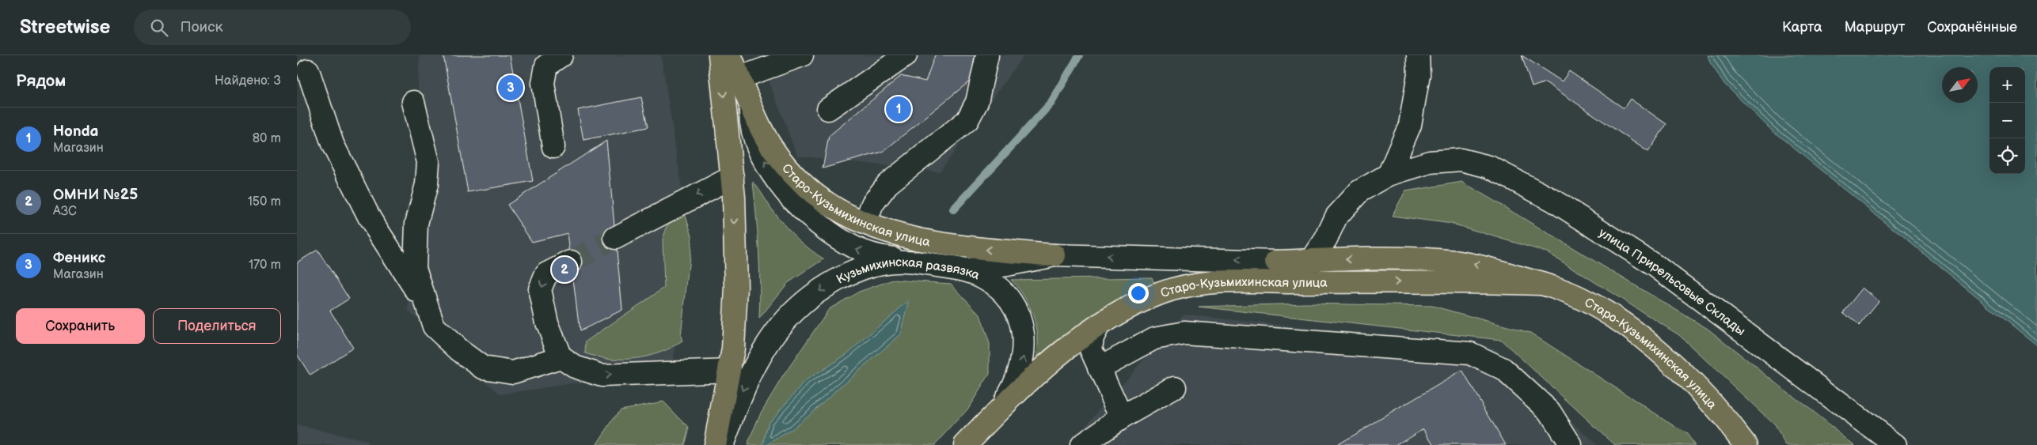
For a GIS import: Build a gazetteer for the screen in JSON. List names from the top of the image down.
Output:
{
  "streets": {
    "main road": ["Старо-Кузьмихинская улица", "Кузьмихинская развязка"],
    "street": ["улица Прирельсовые Склады"]
  },
  "crossings": [
    ["Старо-Кузьмихинская улица", "Кузьмихинская развязка"],
    ["Старо-Кузьмихинская улица", "улица Прирельсовые Склады"]
  ],
  "north": "top right",
  "page": {
    "header": "Streetwise",
    "search": "Поиск",
    "nav": ["Карта", "Маршрут", "Сохранённые"],
    "heading": ["Рядом", "Найдено: 3"],
    "map_buttons": ["+", "−"],
    "pins": ["3", "1", "2"],
    "list": [
      {
        "mark": "1",
        "name": "Honda",
        "note": "Магазин",
        "value": "80 m"
      },
      {
        "mark": "2",
        "name": "ОМНИ №25",
        "note": "АЗС",
        "value": "150 m"
      },
      {
        "mark": "3",
        "name": "Феникс",
        "note": "Магазин",
        "value": "170 m"
      }
    ],
    "buttons": ["Сохранить", "Поделиться"]
  }
}
